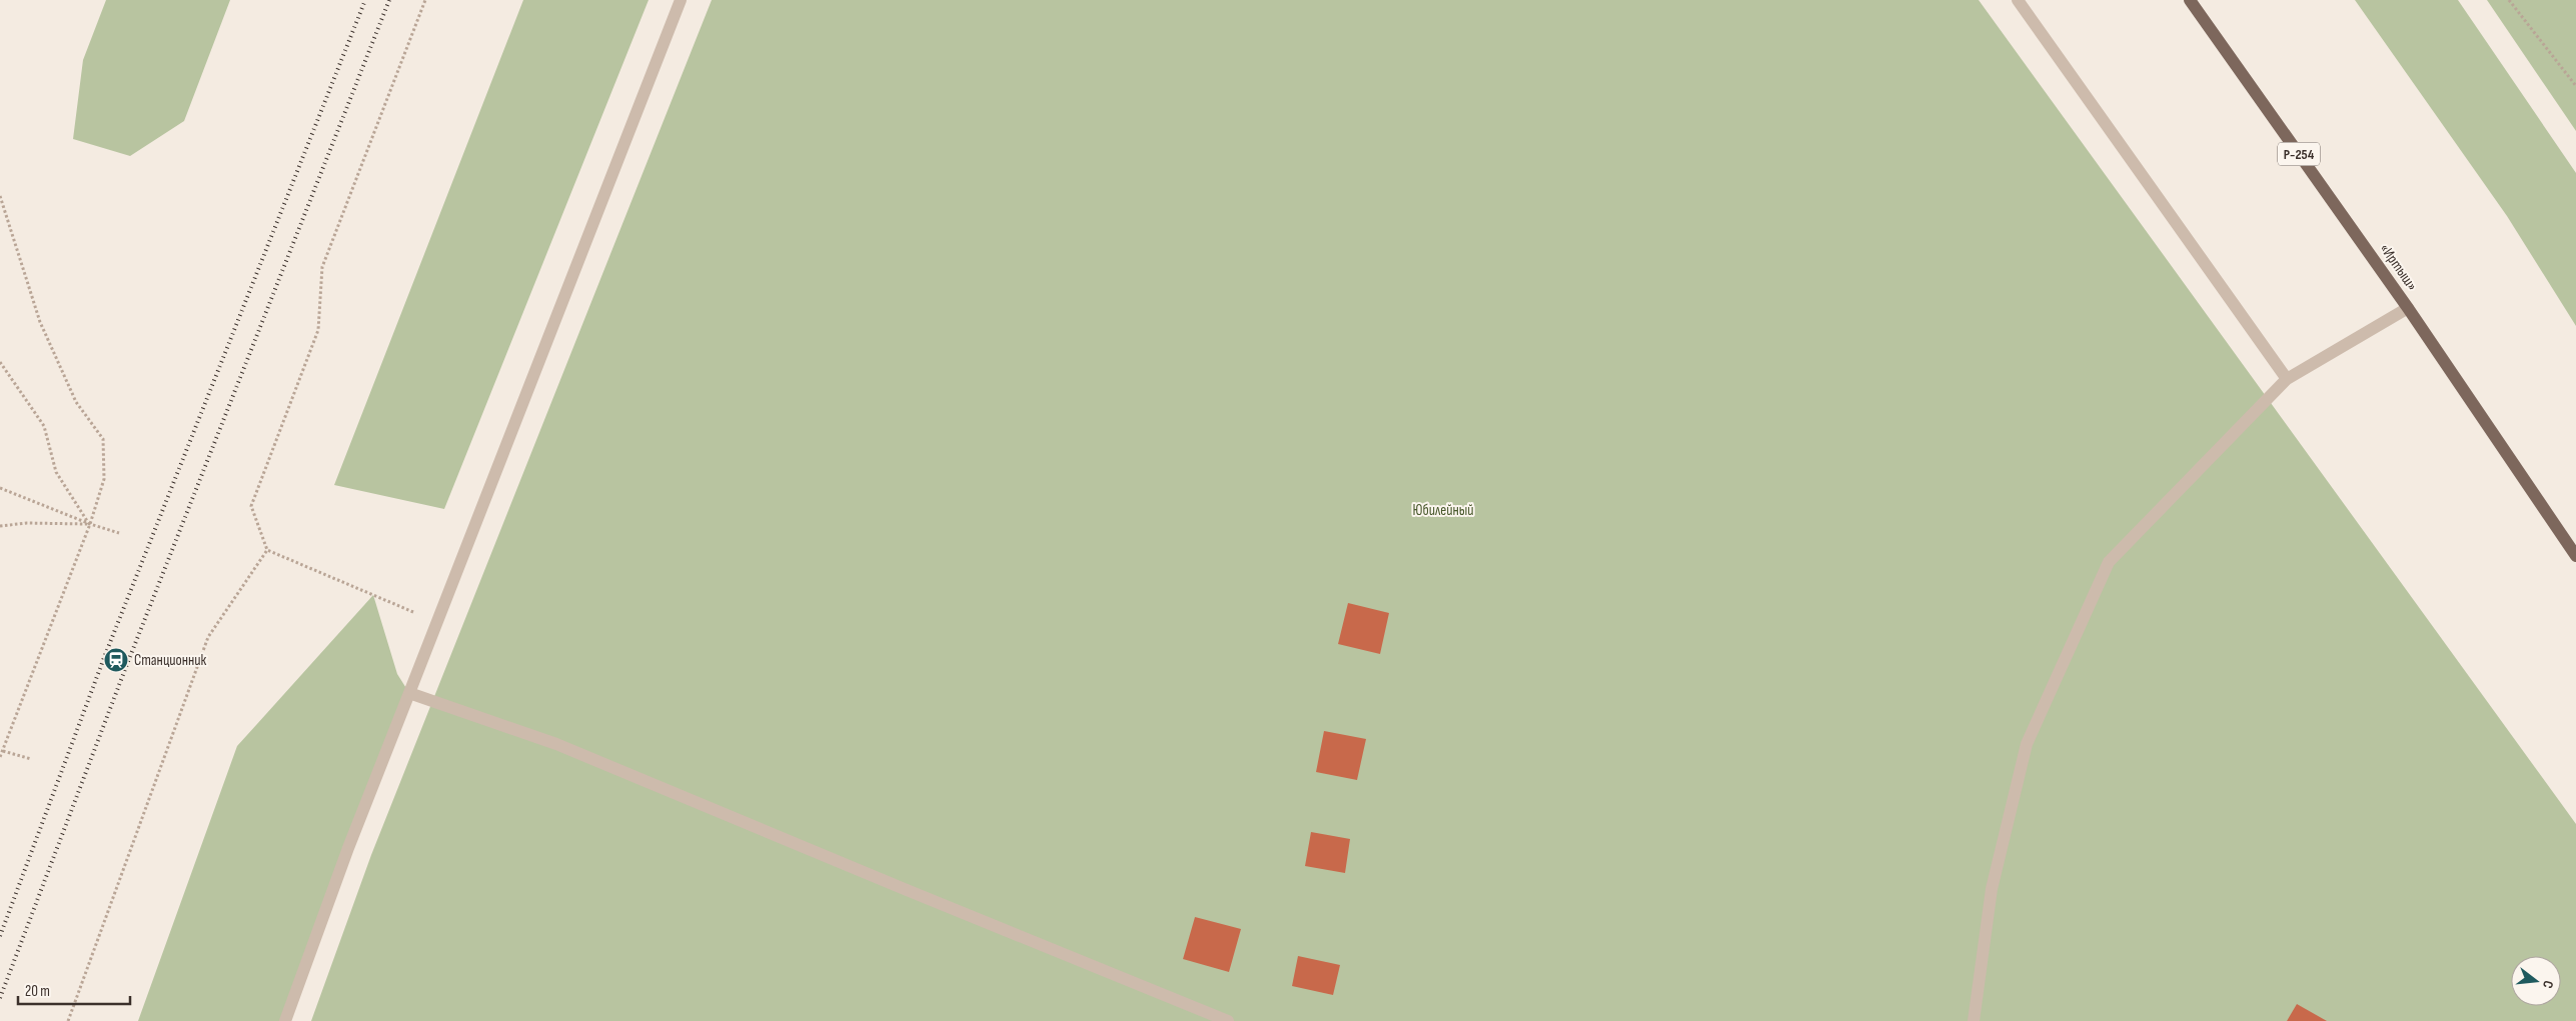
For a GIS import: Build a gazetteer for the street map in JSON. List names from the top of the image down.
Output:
{
  "streets": {
    "main road": ["Р-254", "«Иртыш»"]
  },
  "parks": ["Юбилейный"],
  "places": {
    "station": ["Станционник"]
  },
  "scale_bar": "20 m",
  "north": "right"
}
